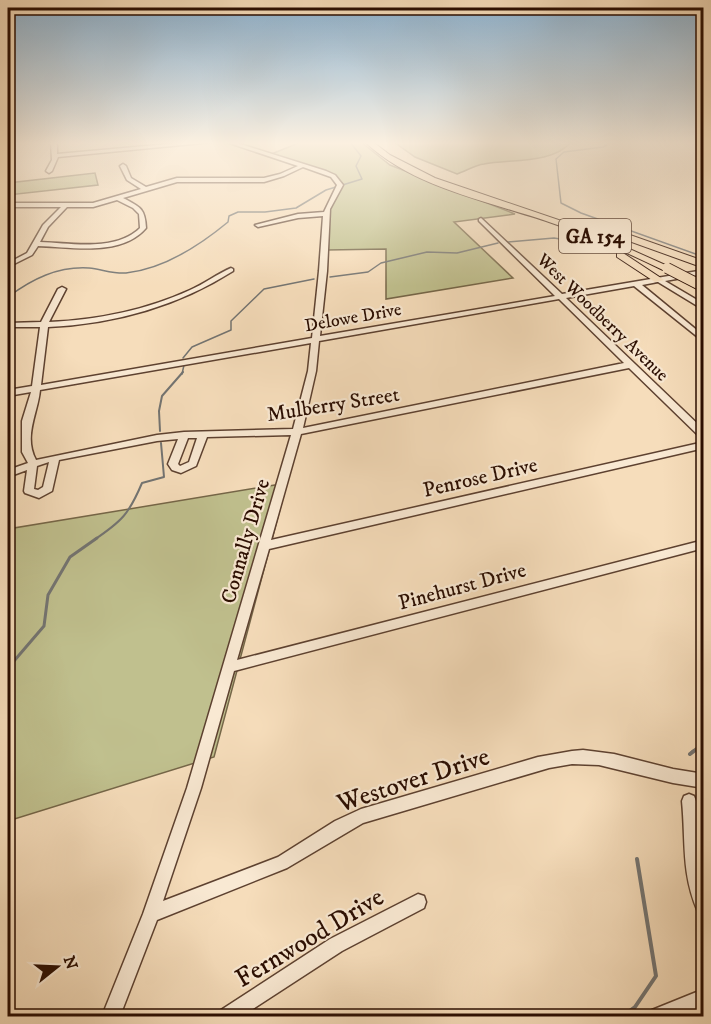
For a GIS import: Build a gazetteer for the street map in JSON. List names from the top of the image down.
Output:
{
  "streets": {
    "highway": ["GA 154"],
    "street": [
      "Delowe Drive",
      "West Woodberry Avenue",
      "Mulberry Street",
      "Penrose Drive",
      "Connally Drive",
      "Pinehurst Drive",
      "Westover Drive",
      "Fernwood Drive"
    ]
  },
  "crossings": [
    ["Delowe Drive", "West Woodberry Avenue"],
    ["Delowe Drive", "Connally Drive"],
    ["West Woodberry Avenue", "Mulberry Street"],
    ["Mulberry Street", "Connally Drive"],
    ["Penrose Drive", "Connally Drive"],
    ["Connally Drive", "Pinehurst Drive"],
    ["Connally Drive", "Westover Drive"]
  ],
  "north": "right"
}
